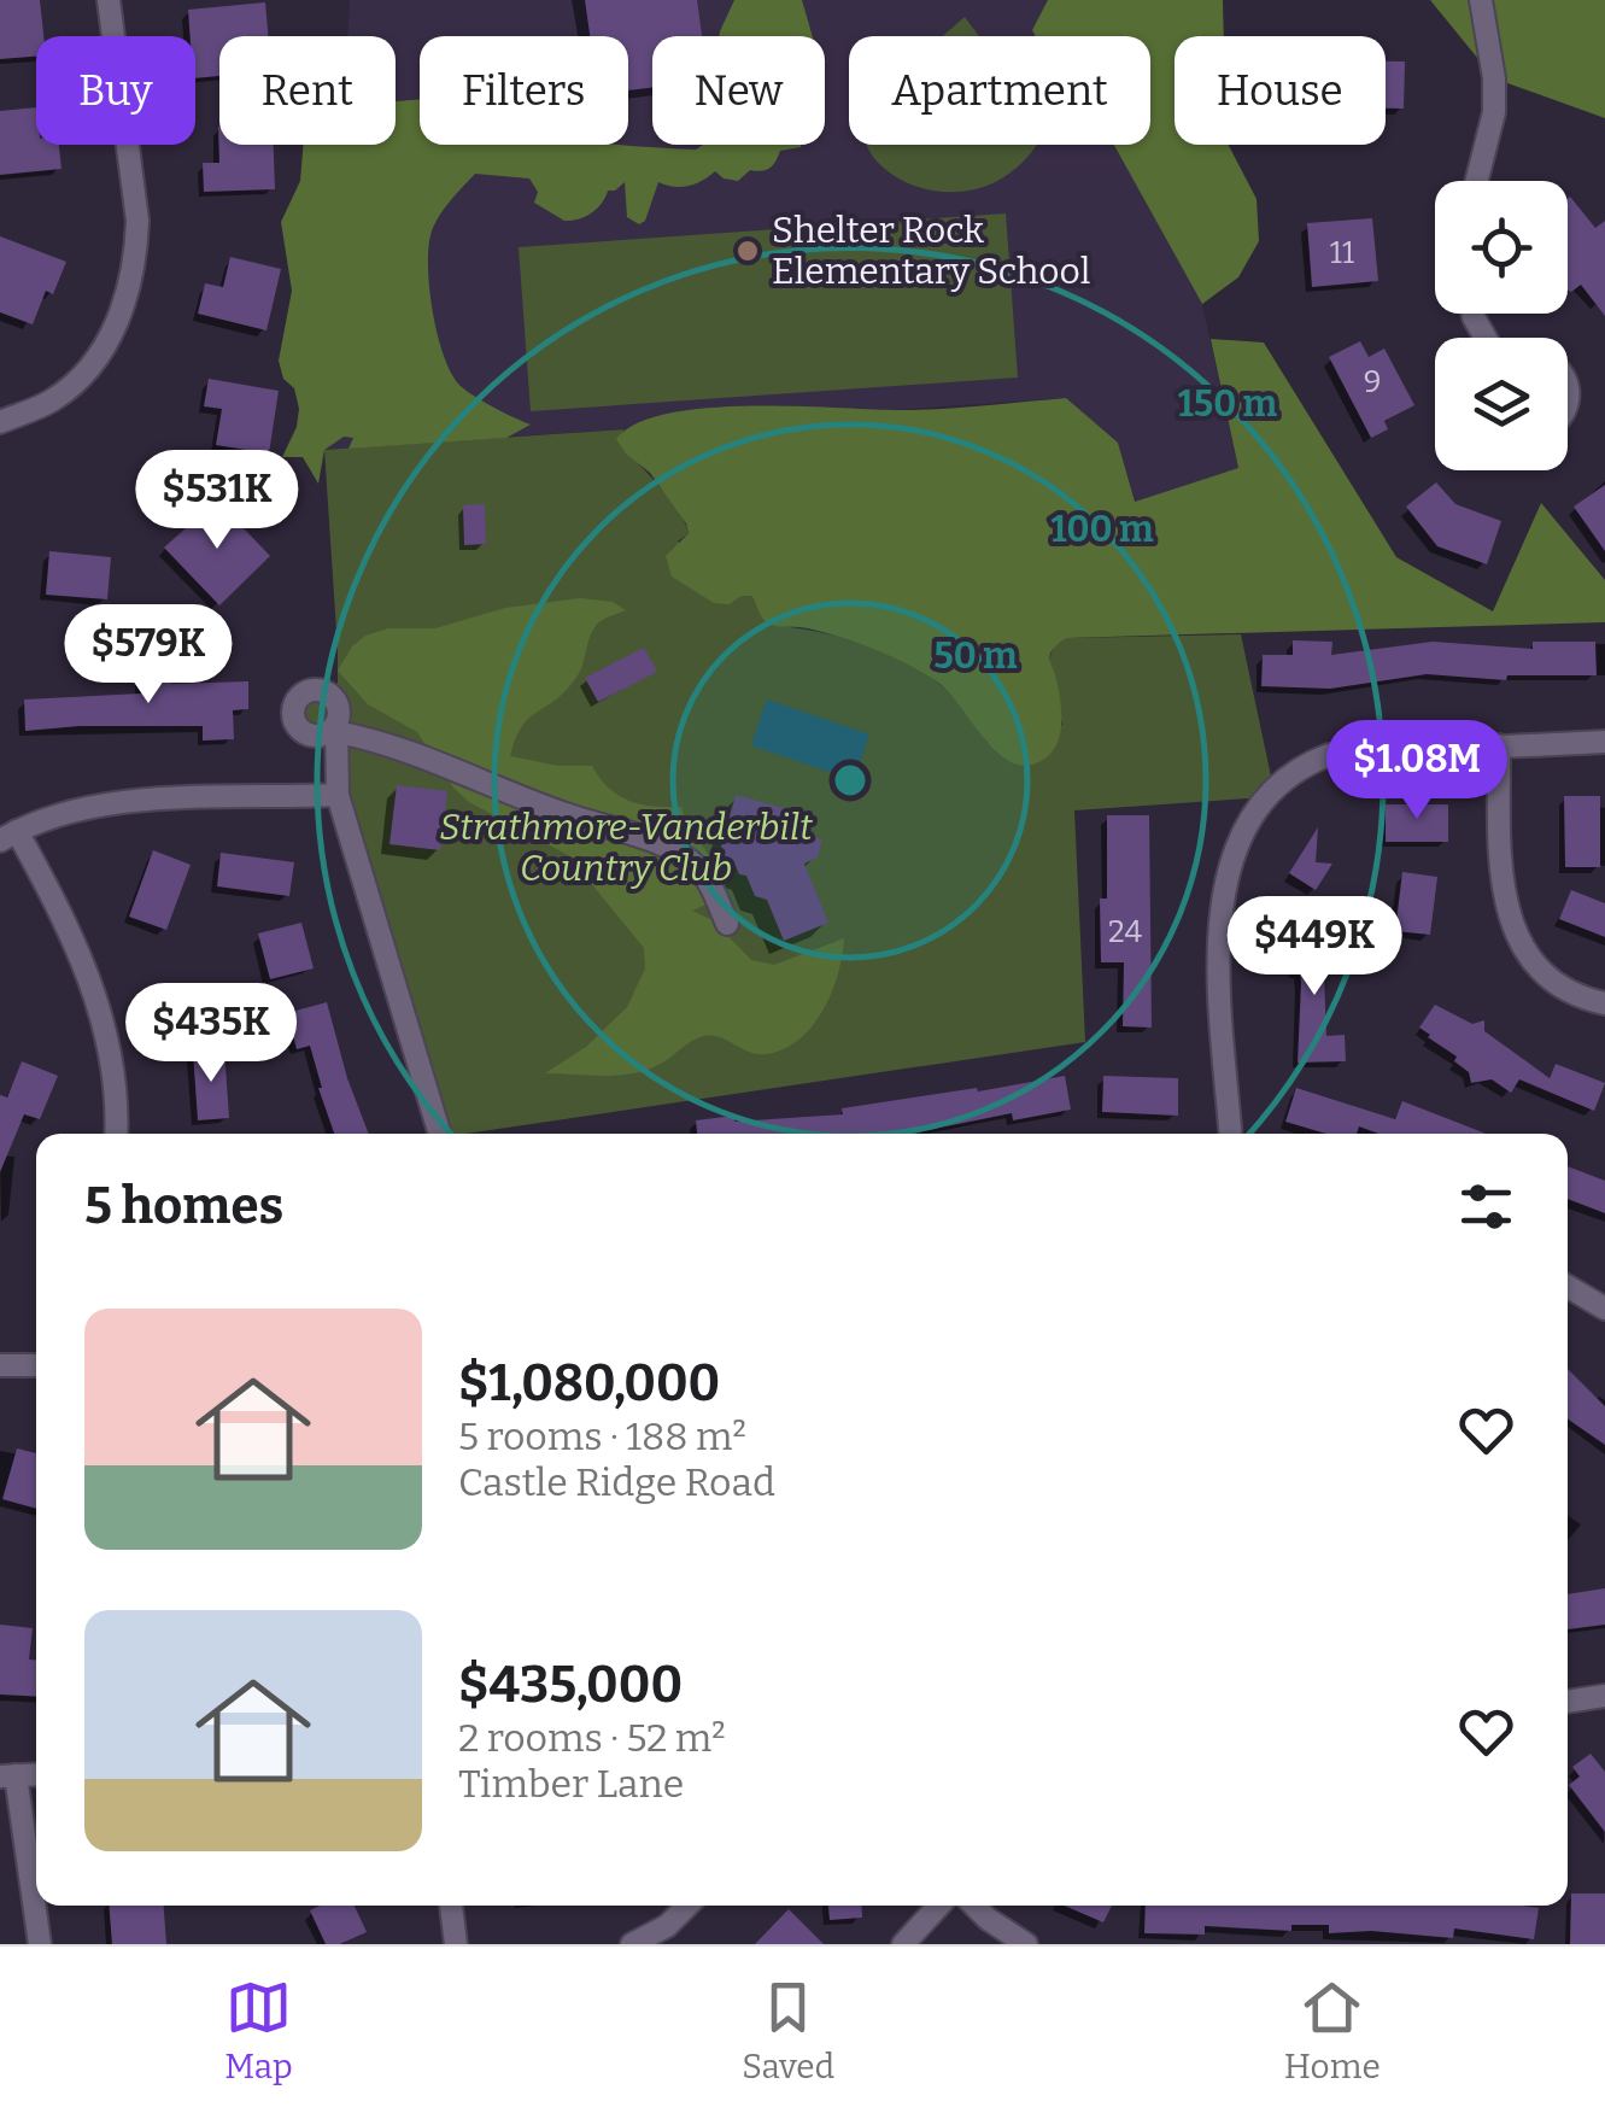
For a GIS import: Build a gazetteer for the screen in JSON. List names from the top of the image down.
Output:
{
  "parks": ["Strathmore-Vanderbilt Country Club"],
  "places": ["Shelter Rock Elementary School"],
  "house_numbers": ["11", "9", "24"],
  "page": {
    "chip": [
      "Buy",
      "Rent",
      "Filters",
      "New",
      "Apartment",
      "House"
    ],
    "price": [
      "$531K",
      "$579K",
      "$1.08M",
      "$449K",
      "$435K"
    ],
    "heading": "5 homes",
    "list": [
      {
        "name": "$1,080,000",
        "note": "5 rooms · 188 m² · Castle Ridge Road"
      },
      {
        "name": "$435,000",
        "note": "2 rooms · 52 m² · Timber Lane"
      }
    ],
    "tabs": ["Map", "Saved", "Home"]
  },
  "rings": ["150 m", "100 m", "50 m"]
}
